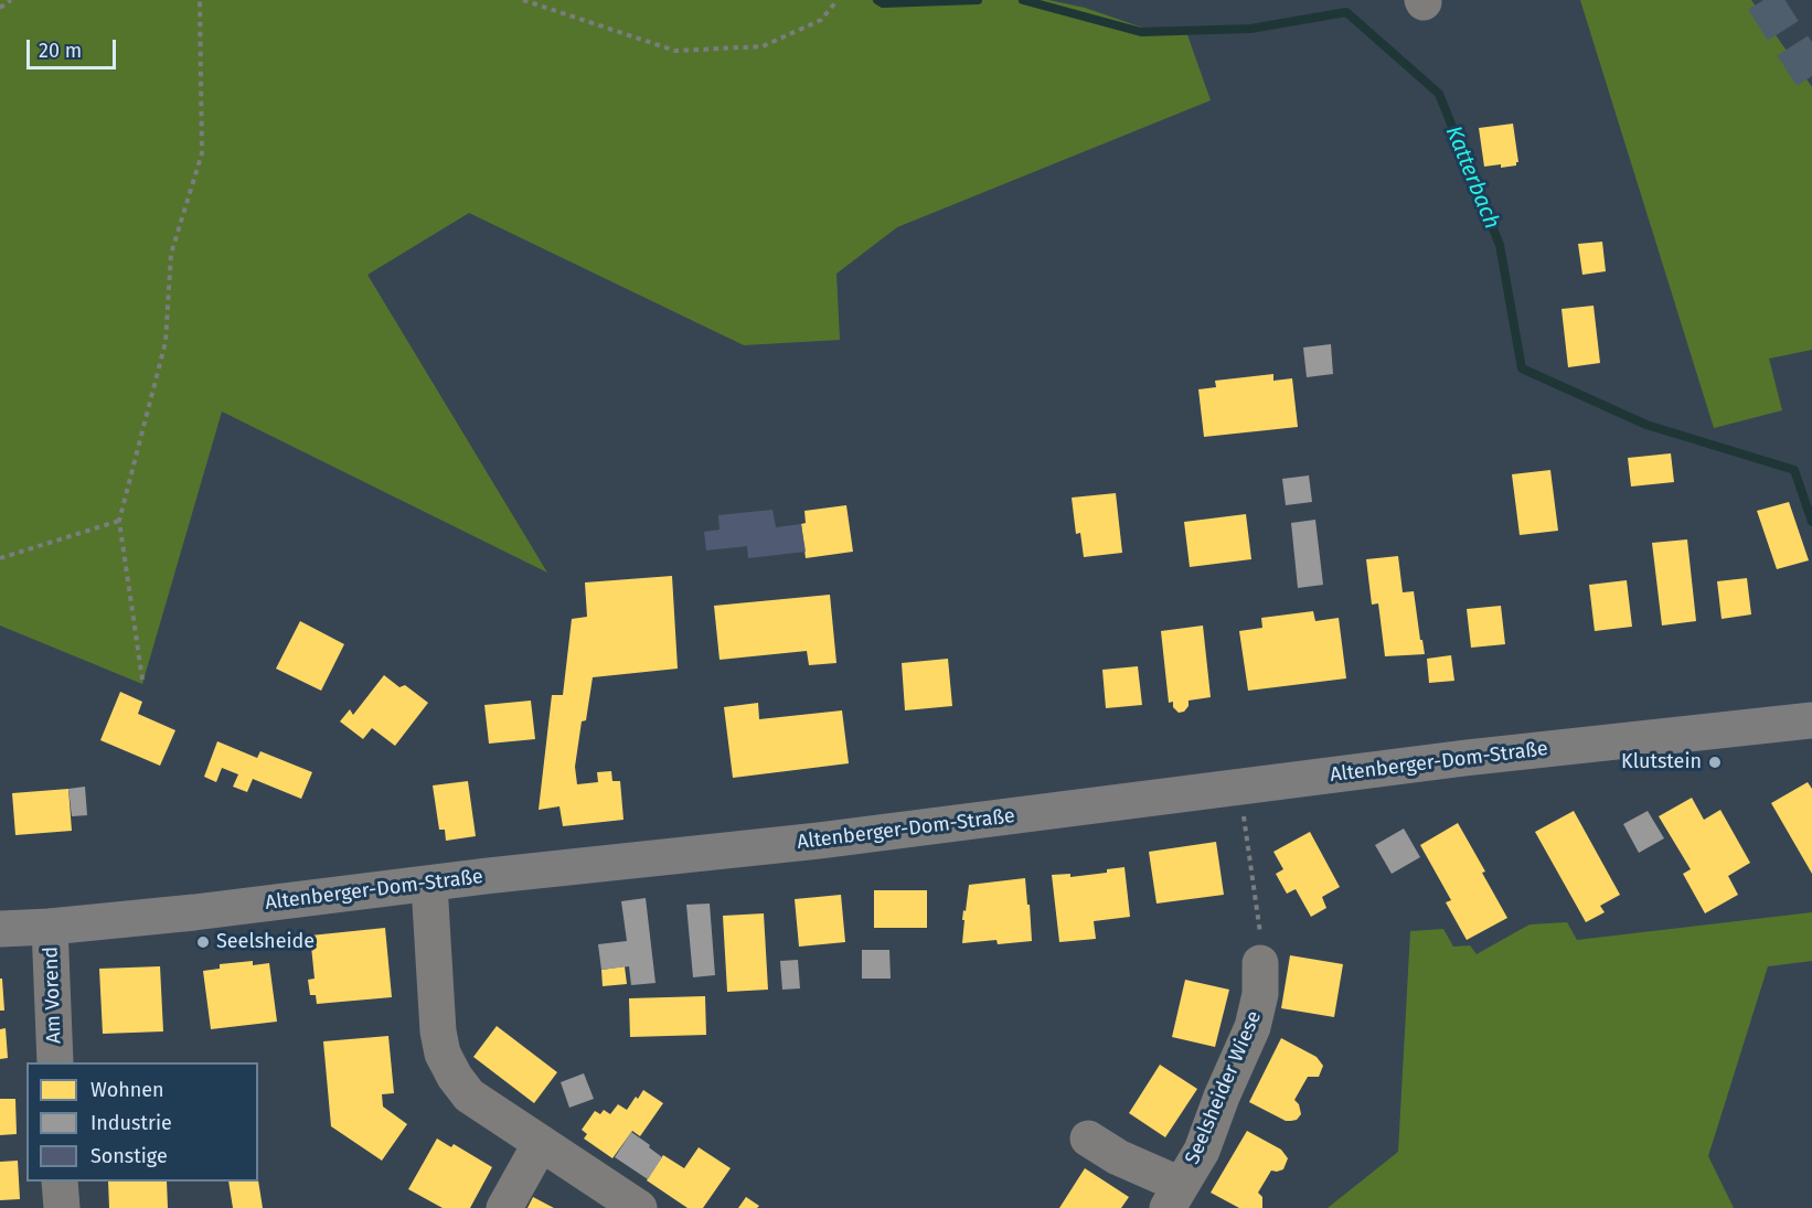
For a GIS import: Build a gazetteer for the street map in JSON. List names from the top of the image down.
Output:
{
  "streets": {
    "main road": ["Altenberger-Dom-Straße"],
    "street": ["Am Vorend", "Seelsheider Wiese"]
  },
  "crossings": [
    ["Altenberger-Dom-Straße", "Am Vorend"]
  ],
  "water": ["Katterbach"],
  "places": ["Klutstein", "Seelsheide"],
  "legend": ["Wohnen", "Industrie", "Sonstige"],
  "scale_bar": "20 m"
}
